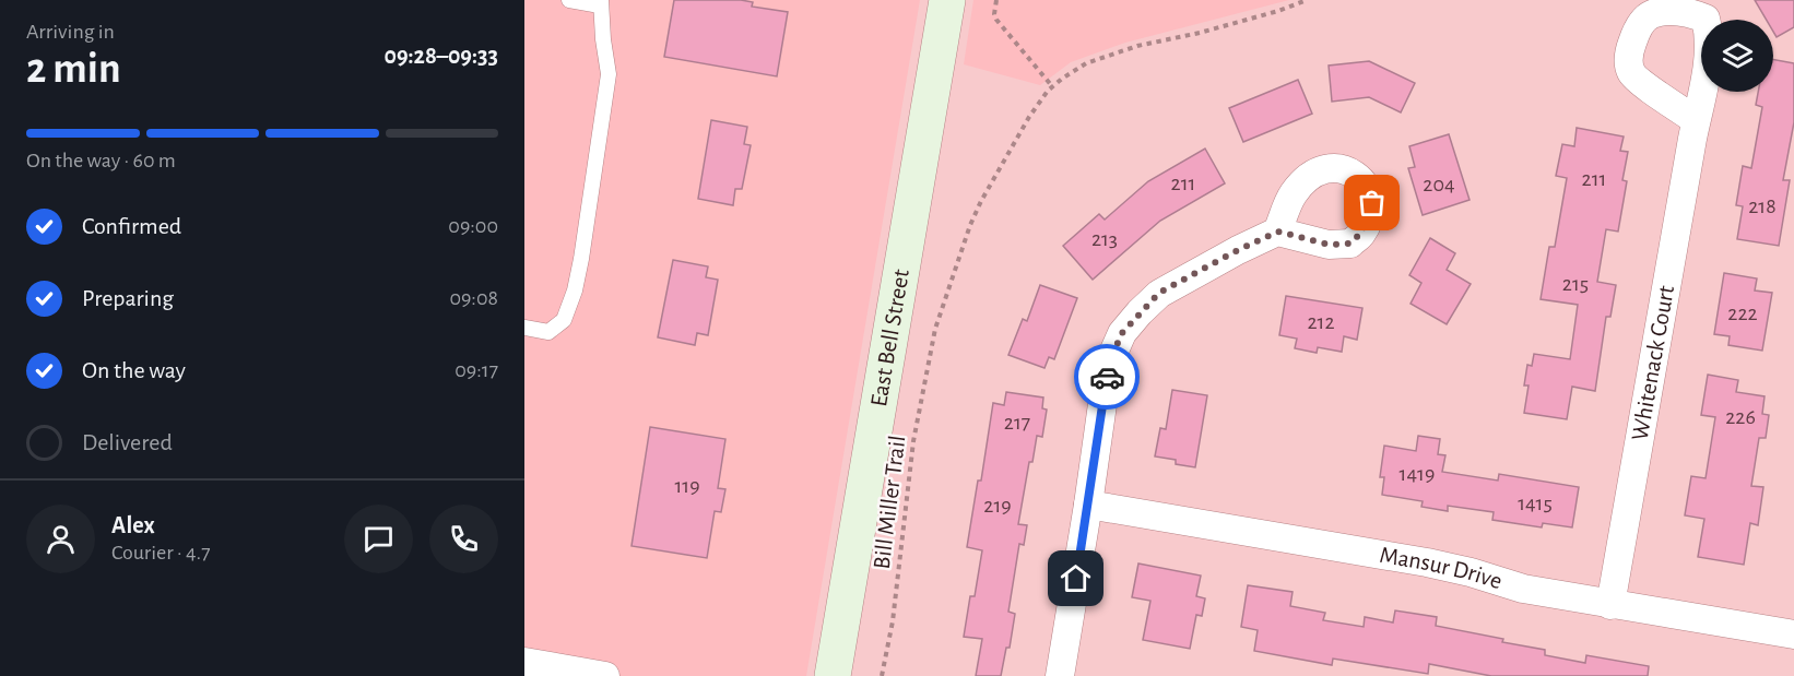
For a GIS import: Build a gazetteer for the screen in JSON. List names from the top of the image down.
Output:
{
  "streets": {
    "main road": ["East Bell Street"],
    "street": ["Whitenack Court", "Mansur Drive"],
    "path": ["Bill Miller Trail"]
  },
  "crossings": [
    ["Whitenack Court", "Mansur Drive"]
  ],
  "house_numbers": [
    "211",
    "211",
    "204",
    "218",
    "213",
    "215",
    "222",
    "212",
    "226",
    "217",
    "1419",
    "119",
    "1415",
    "219"
  ],
  "page": {
    "heading": ["2 min", "Arriving in", "09:28–09:33"],
    "panel": ["Alex", "Courier · 4.7"],
    "bar": "On the way · 60 m",
    "list": [
      ["Confirmed", "09:00"],
      ["Preparing", "09:08"],
      ["On the way", "09:17"],
      "Delivered"
    ]
  }
}
